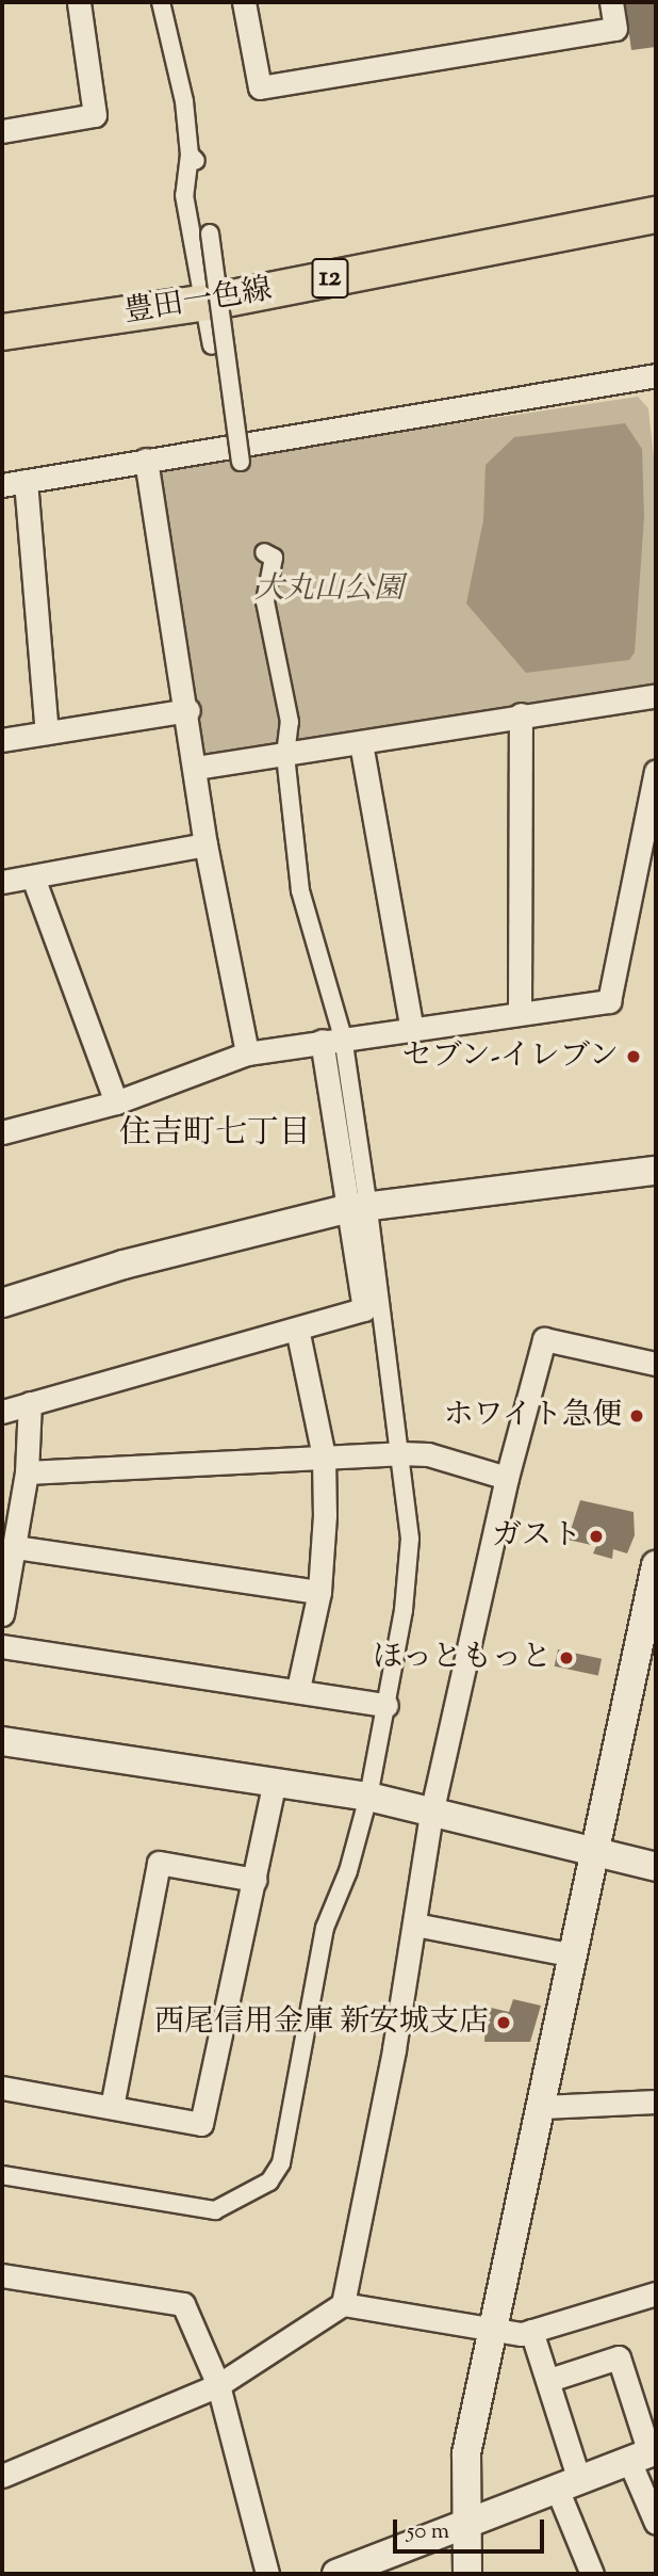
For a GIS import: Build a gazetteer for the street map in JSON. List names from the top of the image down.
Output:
{
  "streets": {
    "main road": ["12", "豊田一色線"]
  },
  "districts": ["住吉町七丁目"],
  "parks": ["大丸山公園"],
  "places": [
    "セブン-イレブン",
    "ホワイト急便",
    "ガスト",
    "ほっともっと",
    "西尾信用金庫 新安城支店"
  ],
  "scale_bar": "50 m"
}
